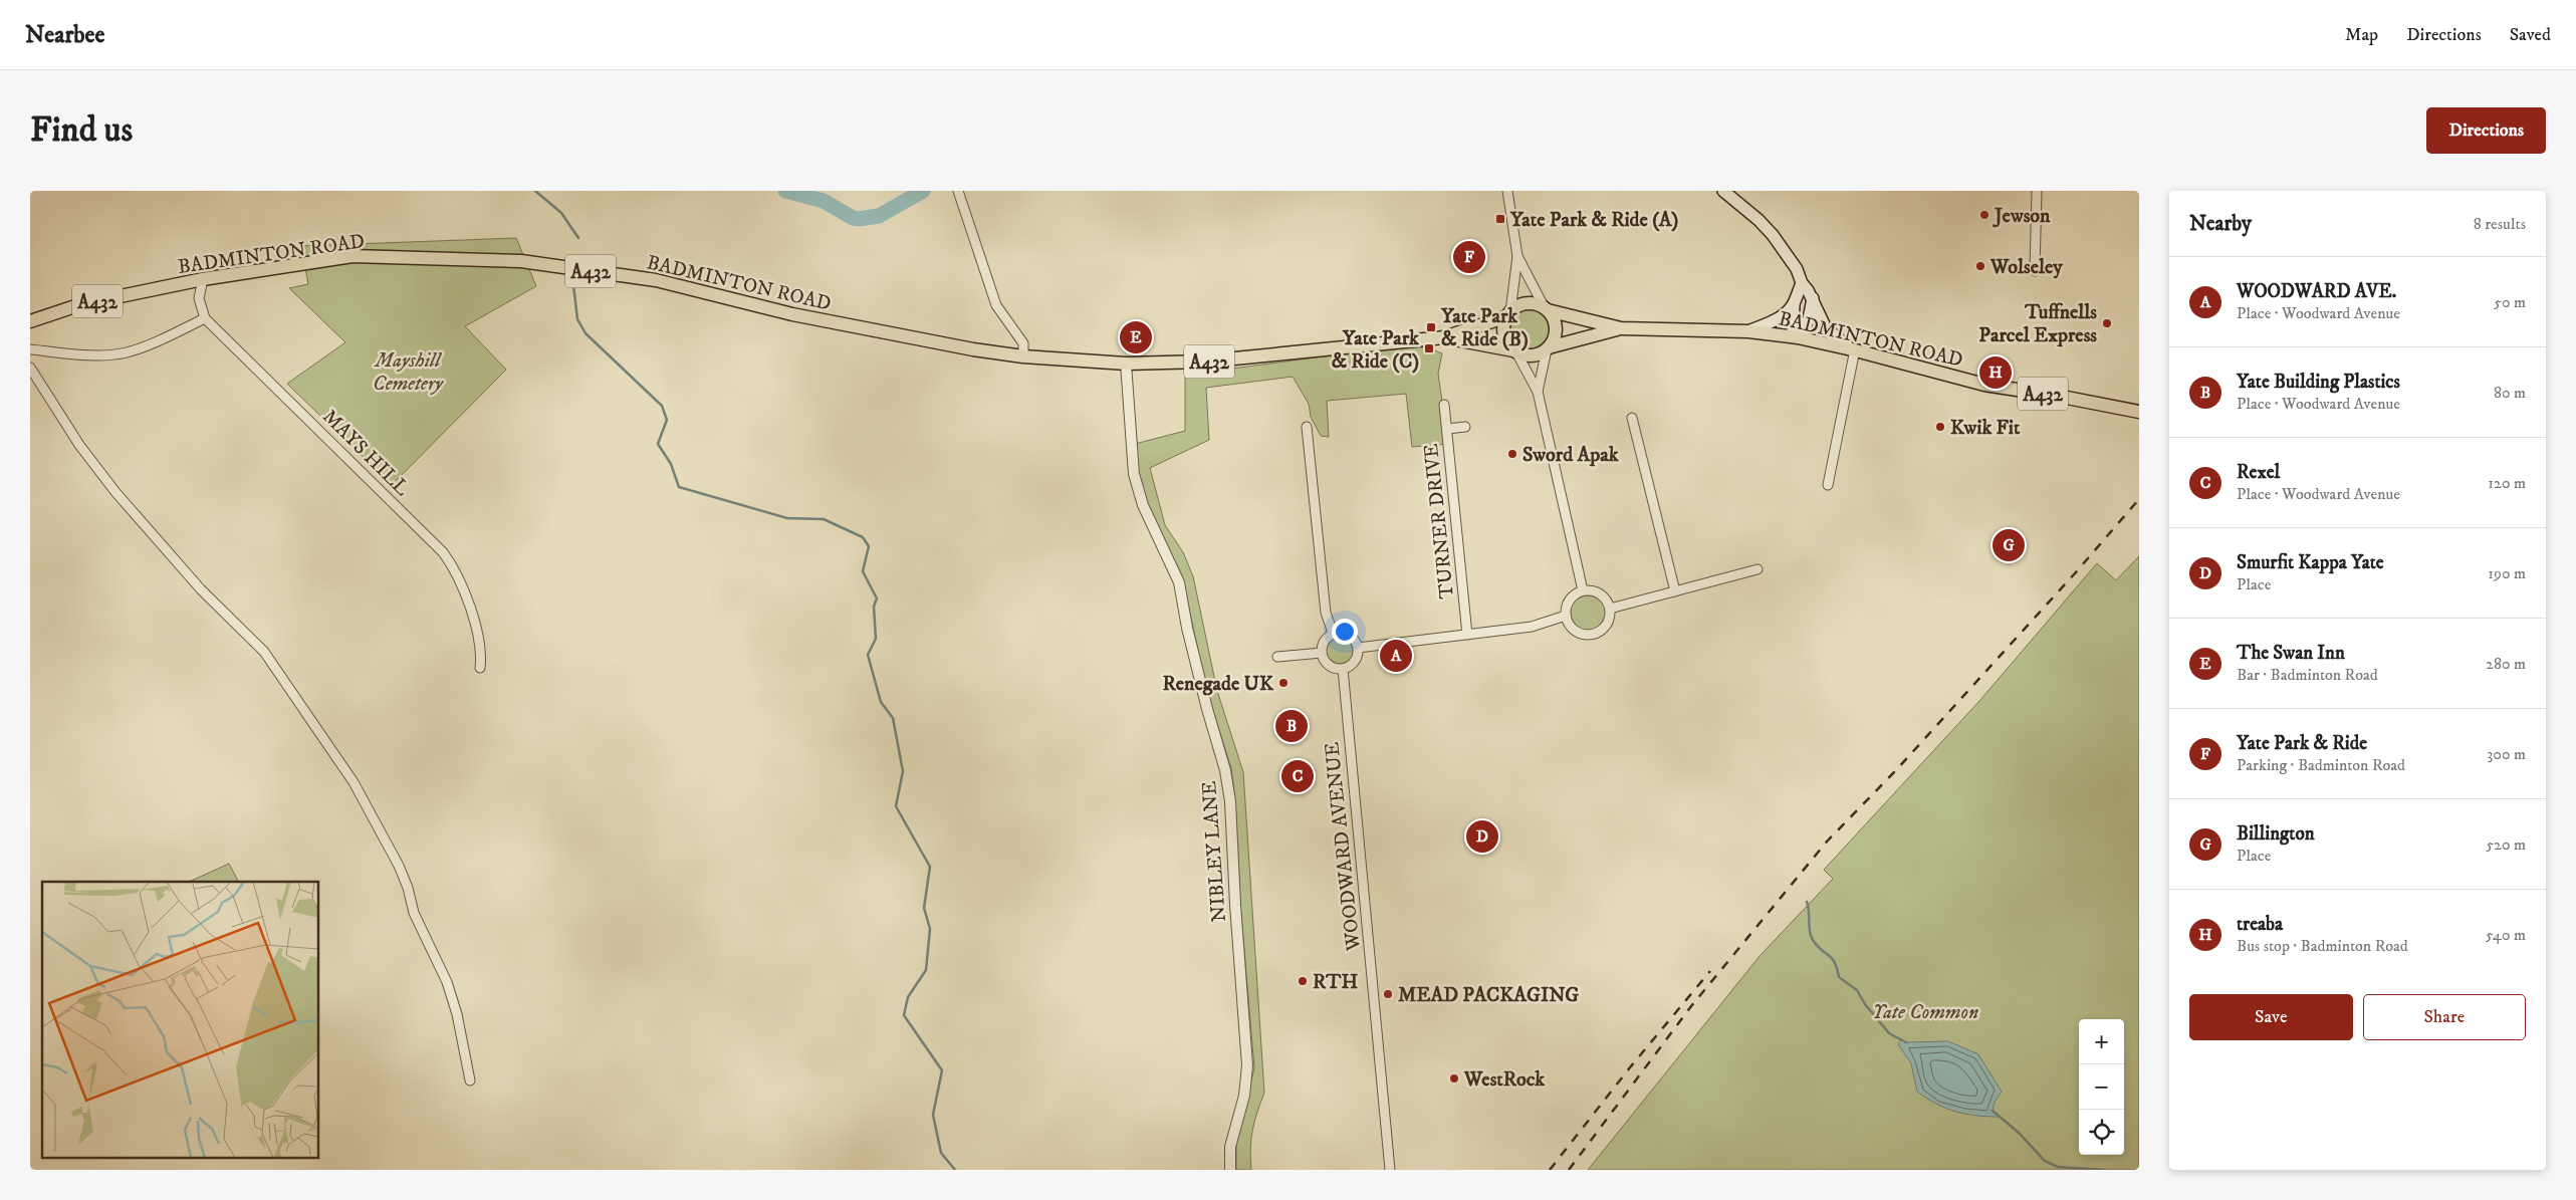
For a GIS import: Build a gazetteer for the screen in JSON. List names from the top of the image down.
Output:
{
  "streets": {
    "main road": ["BADMINTON ROAD", "A432"],
    "street": [
      "MAYS HILL",
      "TURNER DRIVE",
      "WOODWARD AVENUE",
      "NIBLEY LANE"
    ]
  },
  "crossings": [
    ["BADMINTON ROAD", "NIBLEY LANE"]
  ],
  "parks": ["Mayshill Cemetery", "Yate Common"],
  "places": {
    "other": [
      "Jewson",
      "Wolseley",
      "Tuffnells Parcel Express",
      "Kwik Fit",
      "Sword Apak",
      "Renegade UK",
      "RTH",
      "MEAD PACKAGING",
      "WestRock"
    ],
    "transit": ["Yate Park & Ride (A)", "Yate Park & Ride (B)", "Yate Park & Ride (C)"]
  },
  "page": {
    "header": "Nearbee",
    "nav": ["Map", "Directions", "Saved"],
    "buttons": [
      "Directions",
      ["Save", "Share"]
    ],
    "title": "Find us",
    "heading": ["Nearby", "8 results"],
    "pins": [
      "F",
      "E",
      "H",
      "G",
      "A",
      "B",
      "C",
      "D"
    ],
    "list": [
      {
        "mark": "A",
        "name": "WOODWARD AVE.",
        "note": "Place · Woodward Avenue",
        "value": "50 m"
      },
      {
        "mark": "B",
        "name": "Yate Building Plastics",
        "note": "Place · Woodward Avenue",
        "value": "80 m"
      },
      {
        "mark": "C",
        "name": "Rexel",
        "note": "Place · Woodward Avenue",
        "value": "120 m"
      },
      {
        "mark": "D",
        "name": "Smurfit Kappa Yate",
        "note": "Place",
        "value": "190 m"
      },
      {
        "mark": "E",
        "name": "The Swan Inn",
        "note": "Bar · Badminton Road",
        "value": "280 m"
      },
      {
        "mark": "F",
        "name": "Yate Park & Ride",
        "note": "Parking · Badminton Road",
        "value": "300 m"
      },
      {
        "mark": "G",
        "name": "Billington",
        "note": "Place",
        "value": "520 m"
      },
      {
        "mark": "H",
        "name": "treaba",
        "note": "Bus stop · Badminton Road",
        "value": "540 m"
      }
    ],
    "map_buttons": ["+", "−"]
  }
}
